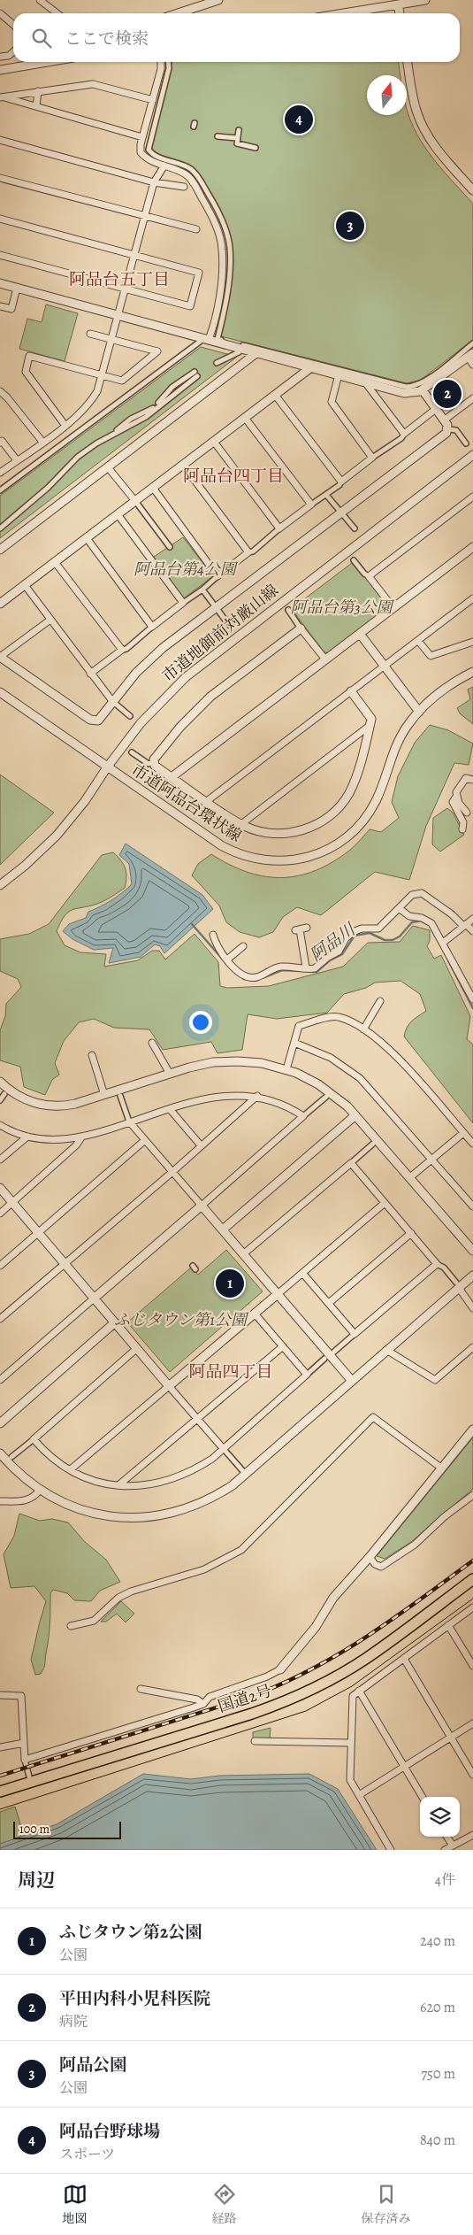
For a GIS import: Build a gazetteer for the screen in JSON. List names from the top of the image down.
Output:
{
  "streets": {
    "highway": ["国道2号"],
    "street": ["市道地御前対厳山線", "市道阿品台環状線"]
  },
  "crossings": [
    ["市道地御前対厳山線", "市道阿品台環状線"]
  ],
  "districts": ["阿品台五丁目", "阿品台四丁目", "阿品四丁目"],
  "water": ["阿品川"],
  "parks": ["阿品台第4公園", "阿品台第3公園", "ふじタウン第1公園"],
  "scale_bar": "100 m",
  "north": "top",
  "page": {
    "search": "ここで検索",
    "pins": [
      "4",
      "3",
      "2",
      "1"
    ],
    "scale": "100 m",
    "heading": ["周辺", "4件"],
    "list": [
      {
        "mark": "1",
        "name": "ふじタウン第2公園",
        "note": "公園",
        "value": "240 m"
      },
      {
        "mark": "2",
        "name": "平田内科小児科医院",
        "note": "病院",
        "value": "620 m"
      },
      {
        "mark": "3",
        "name": "阿品公園",
        "note": "公園",
        "value": "750 m"
      },
      {
        "mark": "4",
        "name": "阿品台野球場",
        "note": "スポーツ",
        "value": "840 m"
      }
    ],
    "nav": ["地図", "経路", "保存済み"]
  }
}
